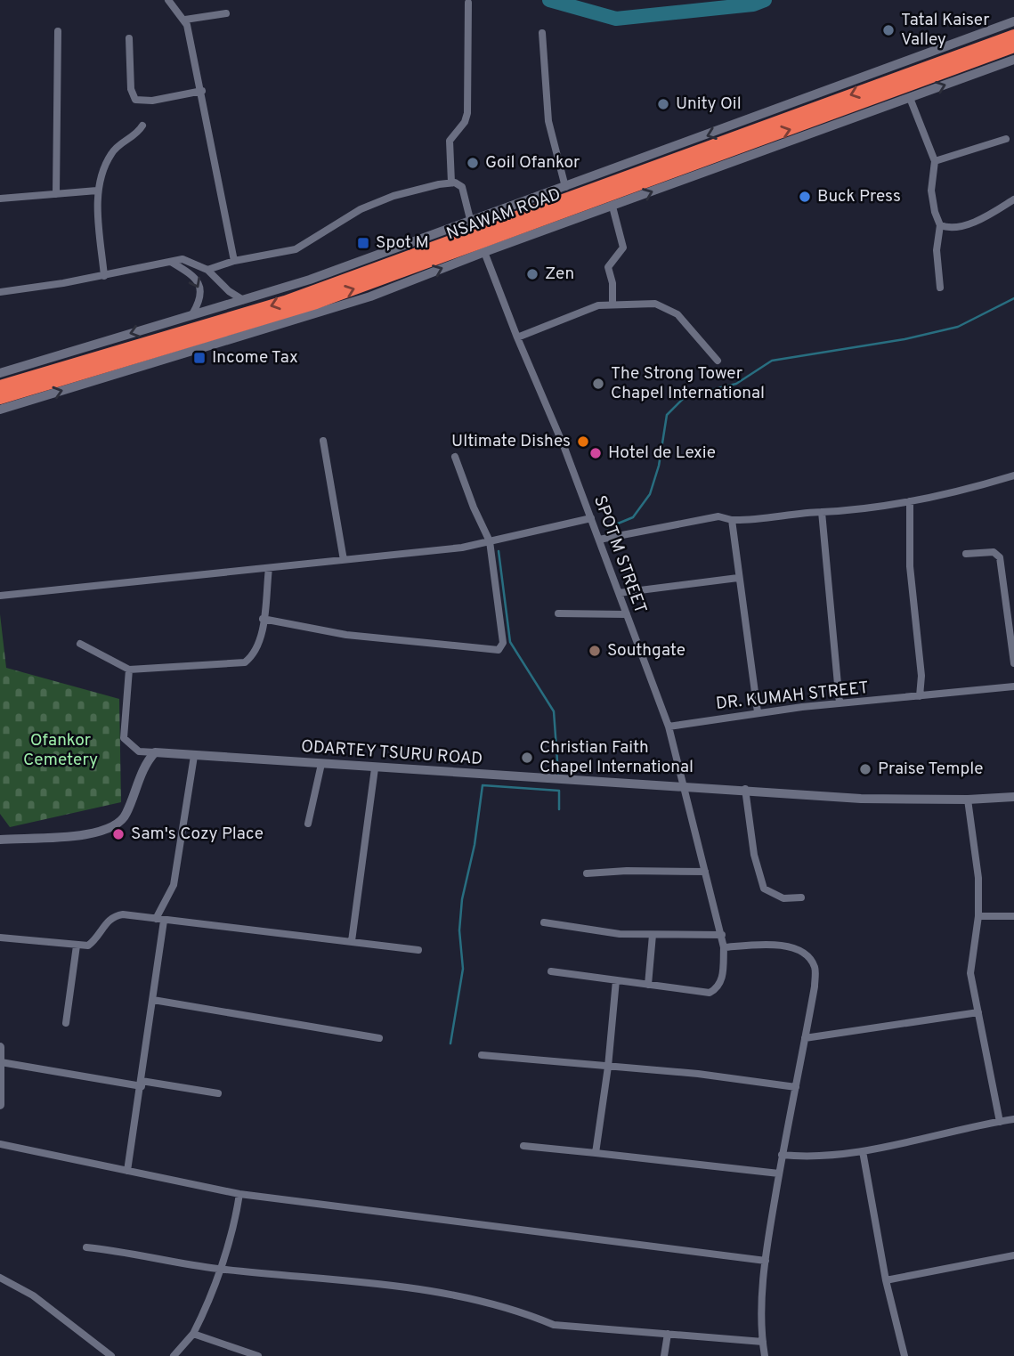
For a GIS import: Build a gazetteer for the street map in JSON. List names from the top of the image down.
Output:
{
  "streets": {
    "highway": ["NSAWAM ROAD"],
    "main road": ["ODARTEY TSURU ROAD"],
    "street": ["SPOT M STREET", "DR. KUMAH STREET"]
  },
  "crossings": [
    ["SPOT M STREET", "DR. KUMAH STREET"],
    ["SPOT M STREET", "ODARTEY TSURU ROAD"]
  ],
  "parks": ["Ofankor Cemetery"],
  "places": {
    "other": [
      "Tatal Kaiser Valley",
      "Unity Oil",
      "Goil Ofankor",
      "Buck Press",
      "Zen",
      "The Strong Tower Chapel International",
      "Ultimate Dishes",
      "Hotel de Lexie",
      "Southgate",
      "Christian Faith Chapel International",
      "Praise Temple",
      "Sam's Cozy Place"
    ],
    "transit": ["Spot M", "Income Tax"]
  }
}
